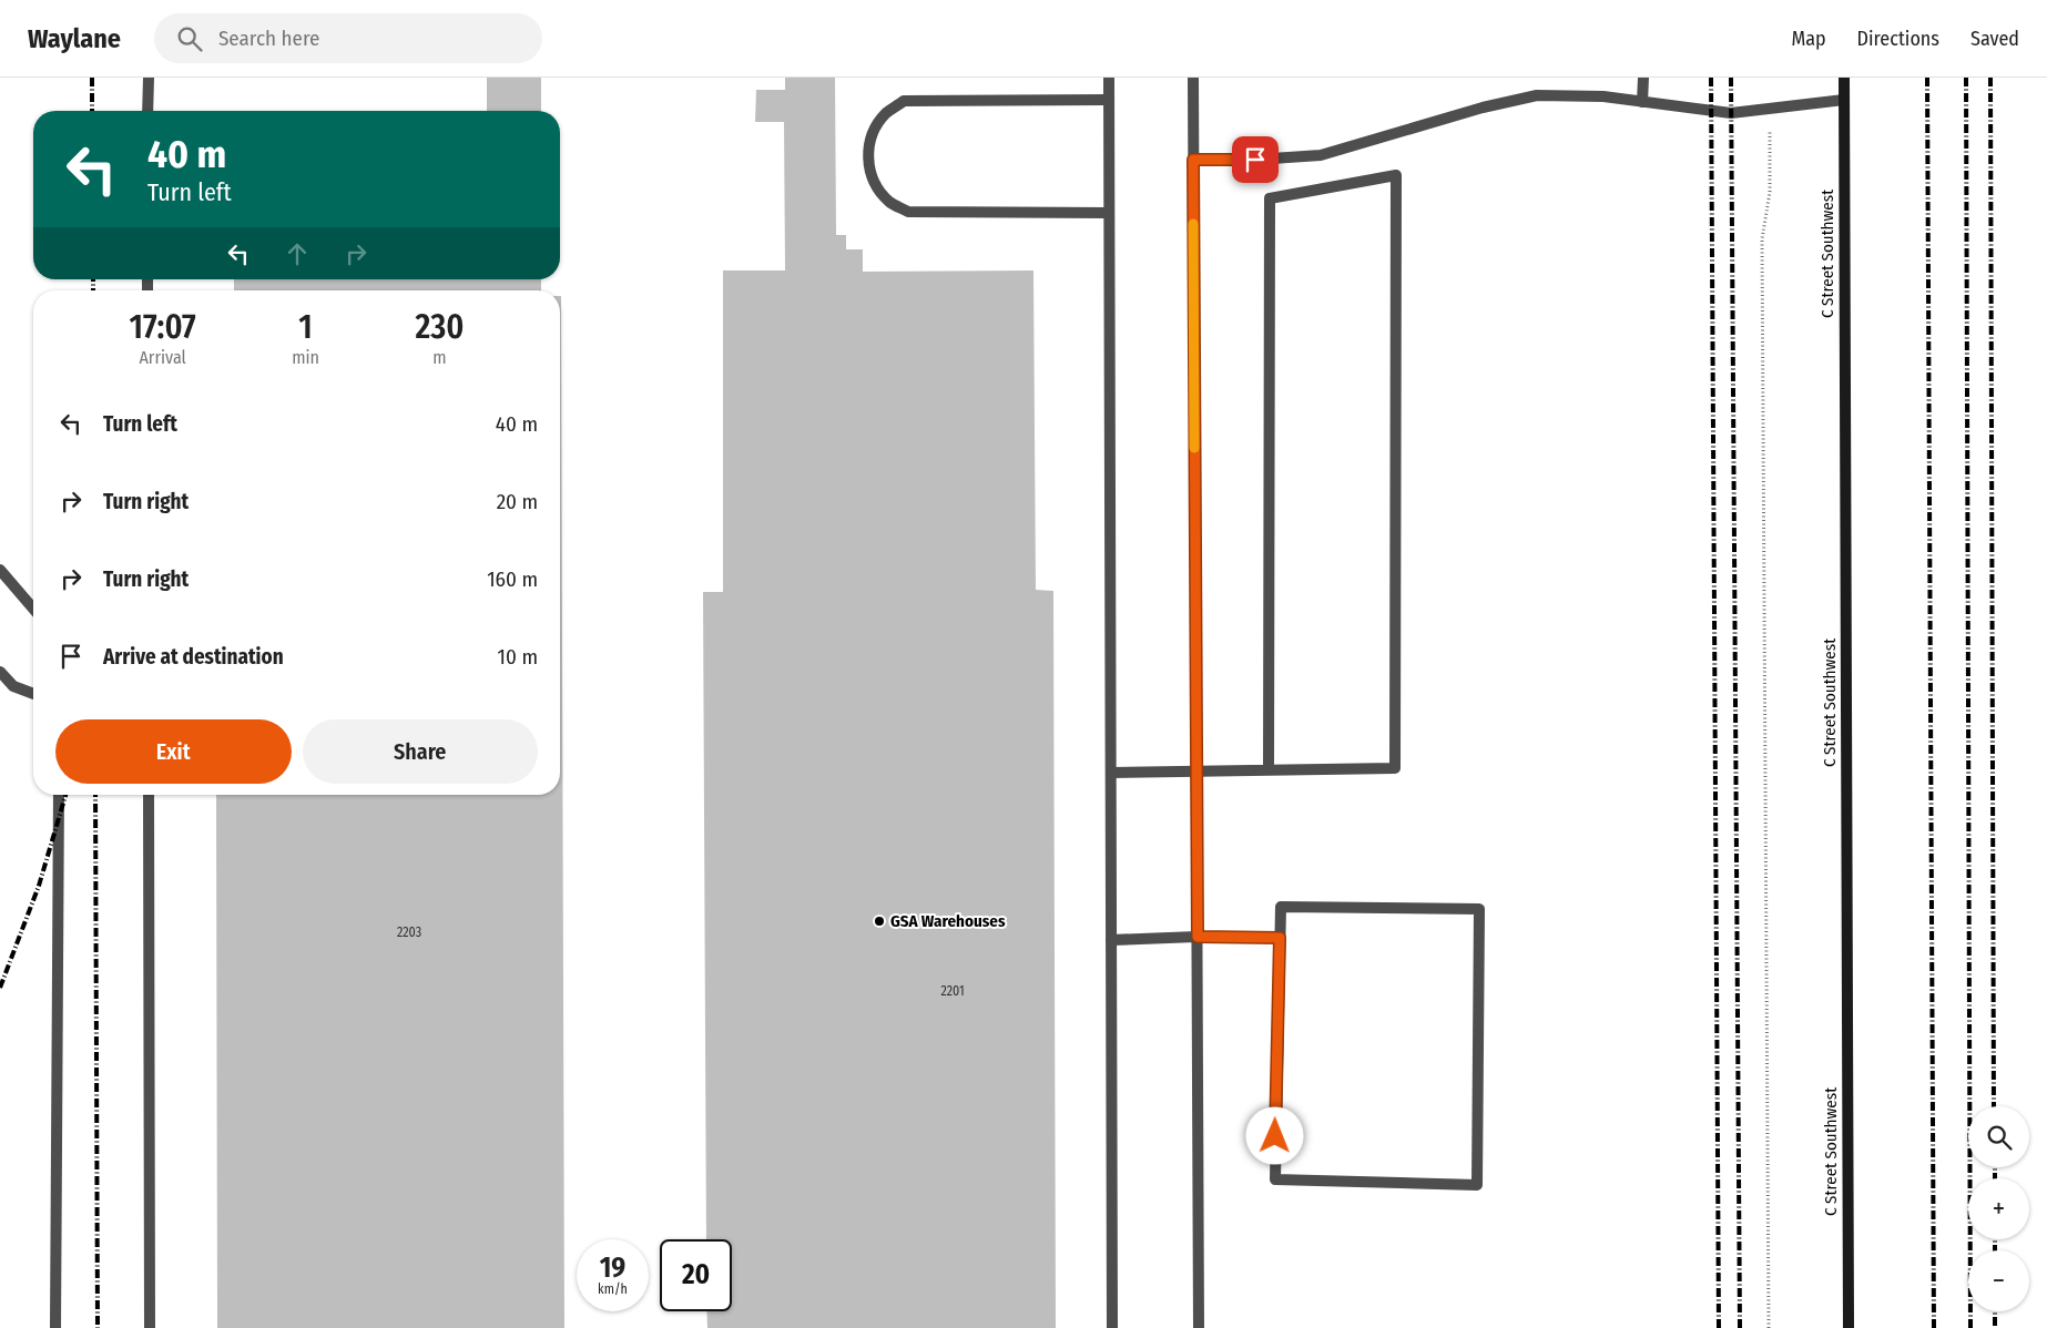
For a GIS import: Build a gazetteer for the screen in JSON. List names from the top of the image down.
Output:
{
  "streets": {
    "main road": ["C Street Southwest"]
  },
  "places": ["GSA Warehouses"],
  "house_numbers": ["2203", "2201"],
  "page": {
    "header": "Waylane",
    "search": "Search here",
    "nav": ["Map", "Directions", "Saved"],
    "turn": ["40 m", "Turn left"],
    "eta": [
      "17:07",
      "Arrival",
      "1",
      "min",
      "230",
      "m"
    ],
    "list": [
      {
        "name": "Turn left",
        "value": "40 m"
      },
      {
        "name": "Turn right",
        "value": "20 m"
      },
      {
        "name": "Turn right",
        "value": "160 m"
      },
      {
        "name": "Arrive at destination",
        "value": "10 m"
      }
    ],
    "buttons": ["Exit", "Share"],
    "map_buttons": ["+", "−"],
    "speed": "19 km/h",
    "limit": "20"
  }
}
